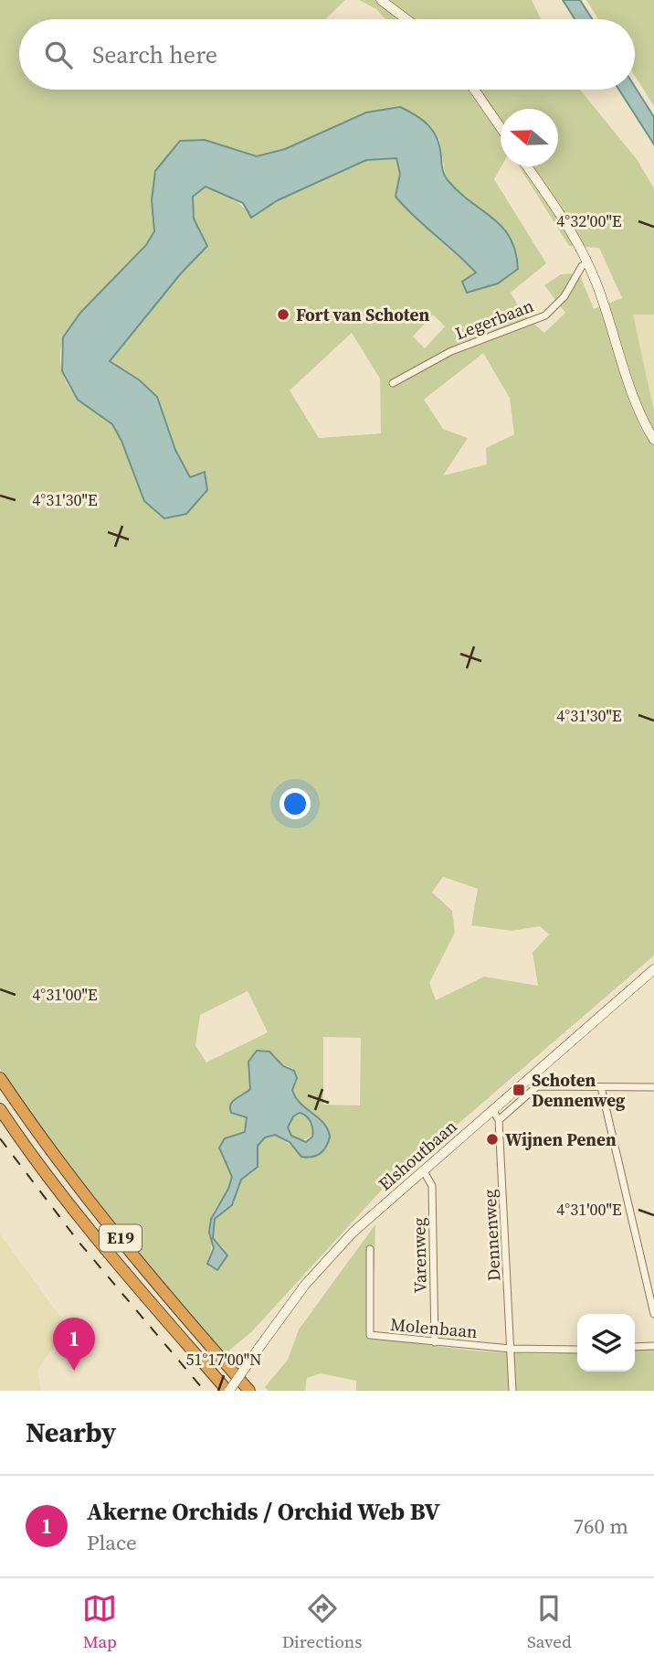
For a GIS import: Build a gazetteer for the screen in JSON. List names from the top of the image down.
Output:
{
  "streets": {
    "highway": ["E19"],
    "main road": ["Elshoutbaan"],
    "street": [
      "Legerbaan",
      "Dennenweg",
      "Varenweg",
      "Molenbaan"
    ]
  },
  "crossings": [
    ["Elshoutbaan", "E19"],
    ["Elshoutbaan", "Varenweg"],
    ["Dennenweg", "Molenbaan"],
    ["Varenweg", "Molenbaan"]
  ],
  "places": {
    "other": ["Fort van Schoten", "Wijnen Penen"],
    "transit": ["Schoten Dennenweg"]
  },
  "north": "left",
  "page": {
    "search": "Search here",
    "pins": "1",
    "heading": "Nearby",
    "list": [
      {
        "mark": "1",
        "name": "Akerne Orchids / Orchid Web BV",
        "note": "Place",
        "value": "760 m"
      }
    ],
    "nav": ["Map", "Directions", "Saved"]
  },
  "coordinates": [
    "4°32'00\"E",
    "4°31'30\"E",
    "4°31'00\"E",
    "51°17'00\"N"
  ]
}
